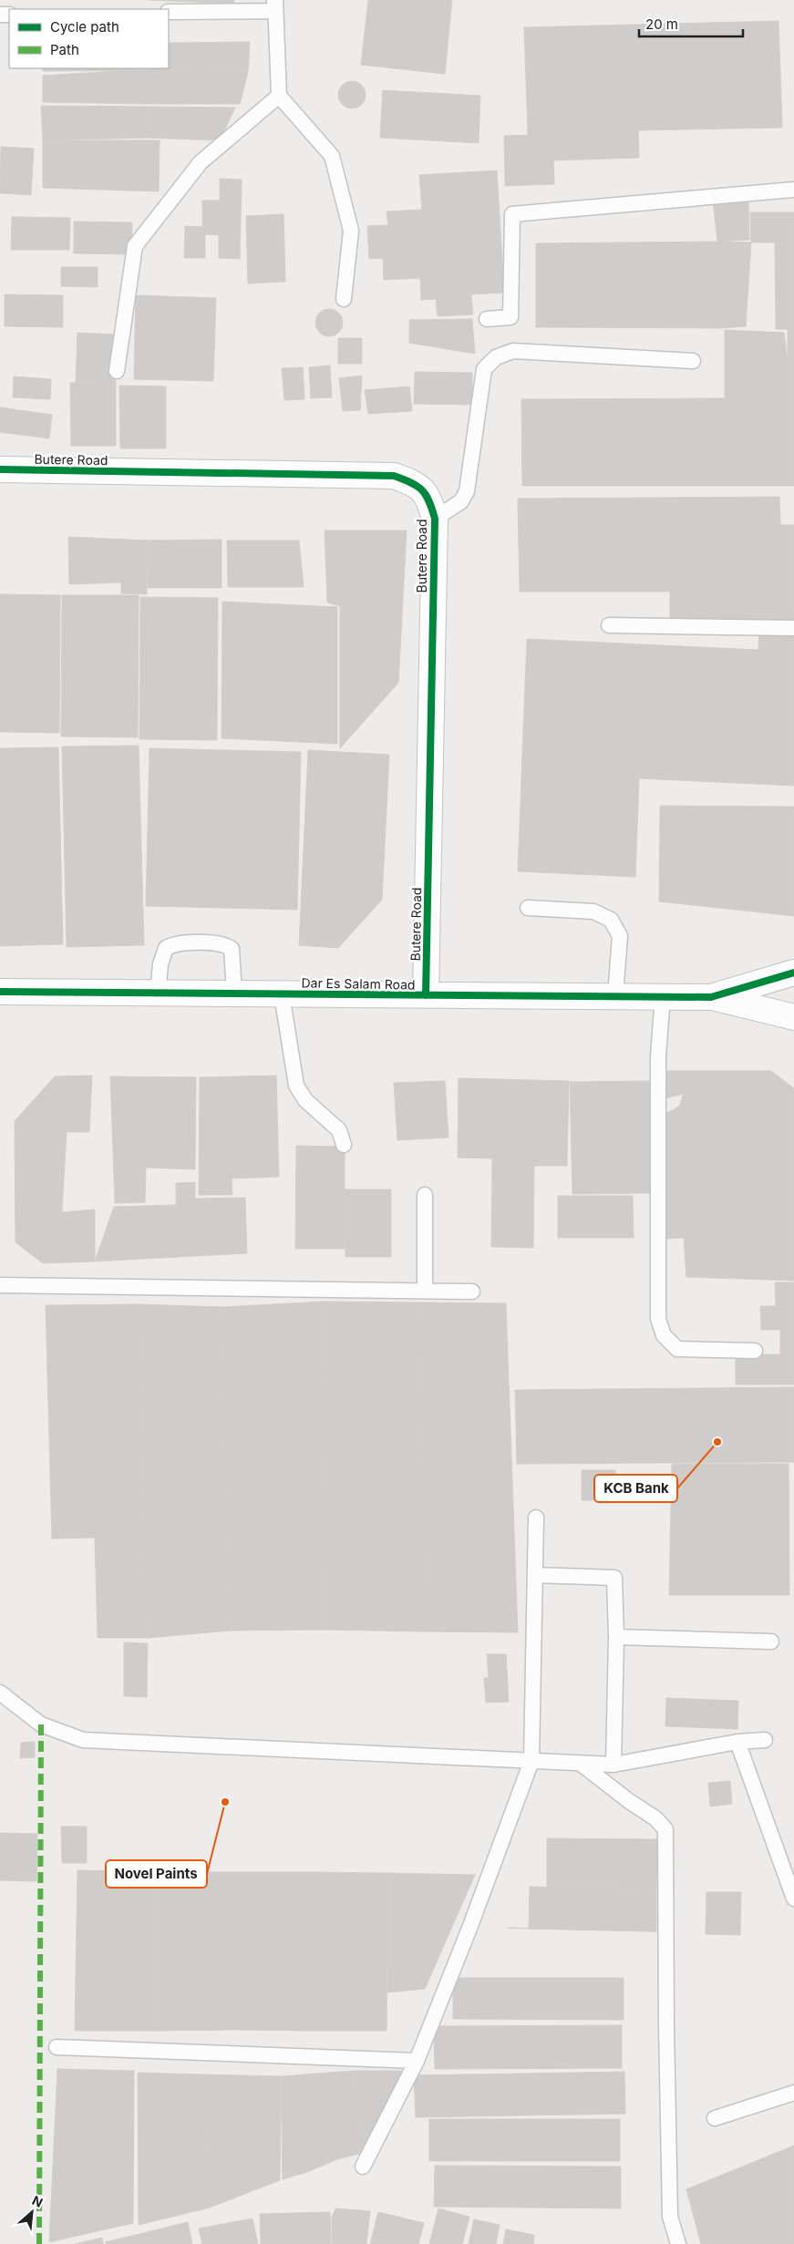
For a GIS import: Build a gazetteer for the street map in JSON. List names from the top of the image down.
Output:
{
  "streets": {
    "street": ["Butere Road", "Dar Es Salam Road"]
  },
  "crossings": [
    ["Butere Road", "Dar Es Salam Road"]
  ],
  "places": ["KCB Bank", "Novel Paints"],
  "legend": ["Cycle path", "Path"],
  "scale_bar": "20 m",
  "north": "top right"
}
